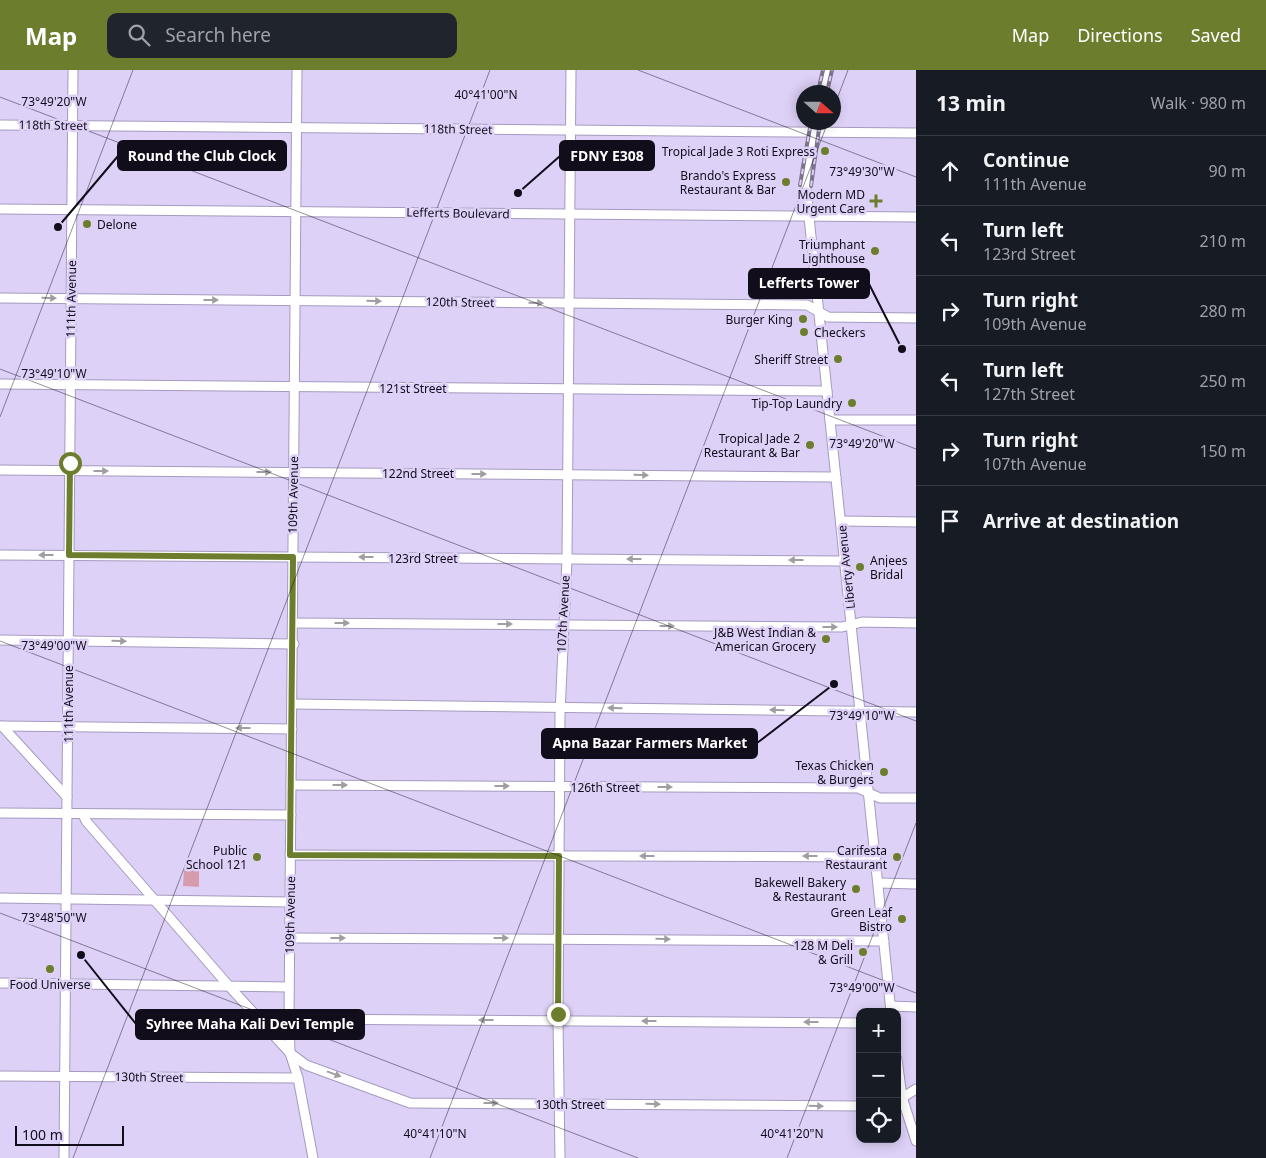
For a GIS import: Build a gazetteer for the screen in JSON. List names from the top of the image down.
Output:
{
  "streets": {
    "street": [
      "118th Street",
      "Lefferts Boulevard",
      "111th Avenue",
      "120th Street",
      "121st Street",
      "122nd Street",
      "109th Avenue",
      "123rd Street",
      "Liberty Avenue",
      "107th Avenue",
      "126th Street",
      "130th Street"
    ]
  },
  "crossings": [
    ["118th Street", "111th Avenue"],
    ["118th Street", "109th Avenue"],
    ["118th Street", "107th Avenue"],
    ["Lefferts Boulevard", "111th Avenue"],
    ["Lefferts Boulevard", "109th Avenue"],
    ["Lefferts Boulevard", "Liberty Avenue"],
    ["Lefferts Boulevard", "107th Avenue"],
    ["111th Avenue", "120th Street"],
    ["111th Avenue", "121st Street"],
    ["111th Avenue", "122nd Street"],
    ["111th Avenue", "123rd Street"],
    ["111th Avenue", "130th Street"],
    ["120th Street", "109th Avenue"],
    ["120th Street", "Liberty Avenue"],
    ["120th Street", "107th Avenue"],
    ["121st Street", "109th Avenue"],
    ["121st Street", "Liberty Avenue"],
    ["121st Street", "107th Avenue"],
    ["122nd Street", "109th Avenue"],
    ["122nd Street", "Liberty Avenue"],
    ["122nd Street", "107th Avenue"],
    ["109th Avenue", "123rd Street"],
    ["109th Avenue", "126th Street"],
    ["109th Avenue", "130th Street"],
    ["123rd Street", "Liberty Avenue"],
    ["123rd Street", "107th Avenue"],
    ["Liberty Avenue", "126th Street"],
    ["107th Avenue", "126th Street"],
    ["107th Avenue", "130th Street"]
  ],
  "one_way": ["120th Street", "122nd Street", "130th Street"],
  "places": {
    "other": [
      "Tropical Jade 3 Roti Express",
      "Brando's Express Restaurant & Bar",
      "FDNY E308",
      "Delone",
      "Round the Club Clock",
      "Triumphant Lighthouse",
      "Burger King",
      "Checkers",
      "Lefferts Tower",
      "Sheriff Street",
      "Tip-Top Laundry",
      "Tropical Jade 2 Restaurant & Bar",
      "Anjees Bridal",
      "J&B West Indian & American Grocery",
      "Apna Bazar Farmers Market",
      "Texas Chicken & Burgers",
      "Public School 121",
      "Carifesta Restaurant",
      "Bakewell Bakery & Restaurant",
      "Green Leaf Bistro",
      "128 M Deli & Grill",
      "Syhree Maha Kali Devi Temple",
      "Food Universe"
    ],
    "health": ["Modern MD Urgent Care"]
  },
  "scale_bar": "100 m",
  "north": "right",
  "page": {
    "header": "Map",
    "search": "Search here",
    "nav": ["Map", "Directions", "Saved"],
    "heading": ["13 min", "Walk · 980 m"],
    "list": [
      ["Continue", "111th Avenue", "90 m"],
      ["Turn left", "123rd Street", "210 m"],
      ["Turn right", "109th Avenue", "280 m"],
      ["Turn left", "127th Street", "250 m"],
      ["Turn right", "107th Avenue", "150 m"],
      "Arrive at destination"
    ],
    "map_buttons": ["+", "−"],
    "scale": "100 m"
  },
  "coordinates": [
    "40°41'00\"N",
    "73°49'20\"W",
    "73°49'30\"W",
    "73°49'10\"W",
    "73°49'00\"W",
    "73°48'50\"W",
    "40°41'10\"N",
    "40°41'20\"N"
  ]
}
